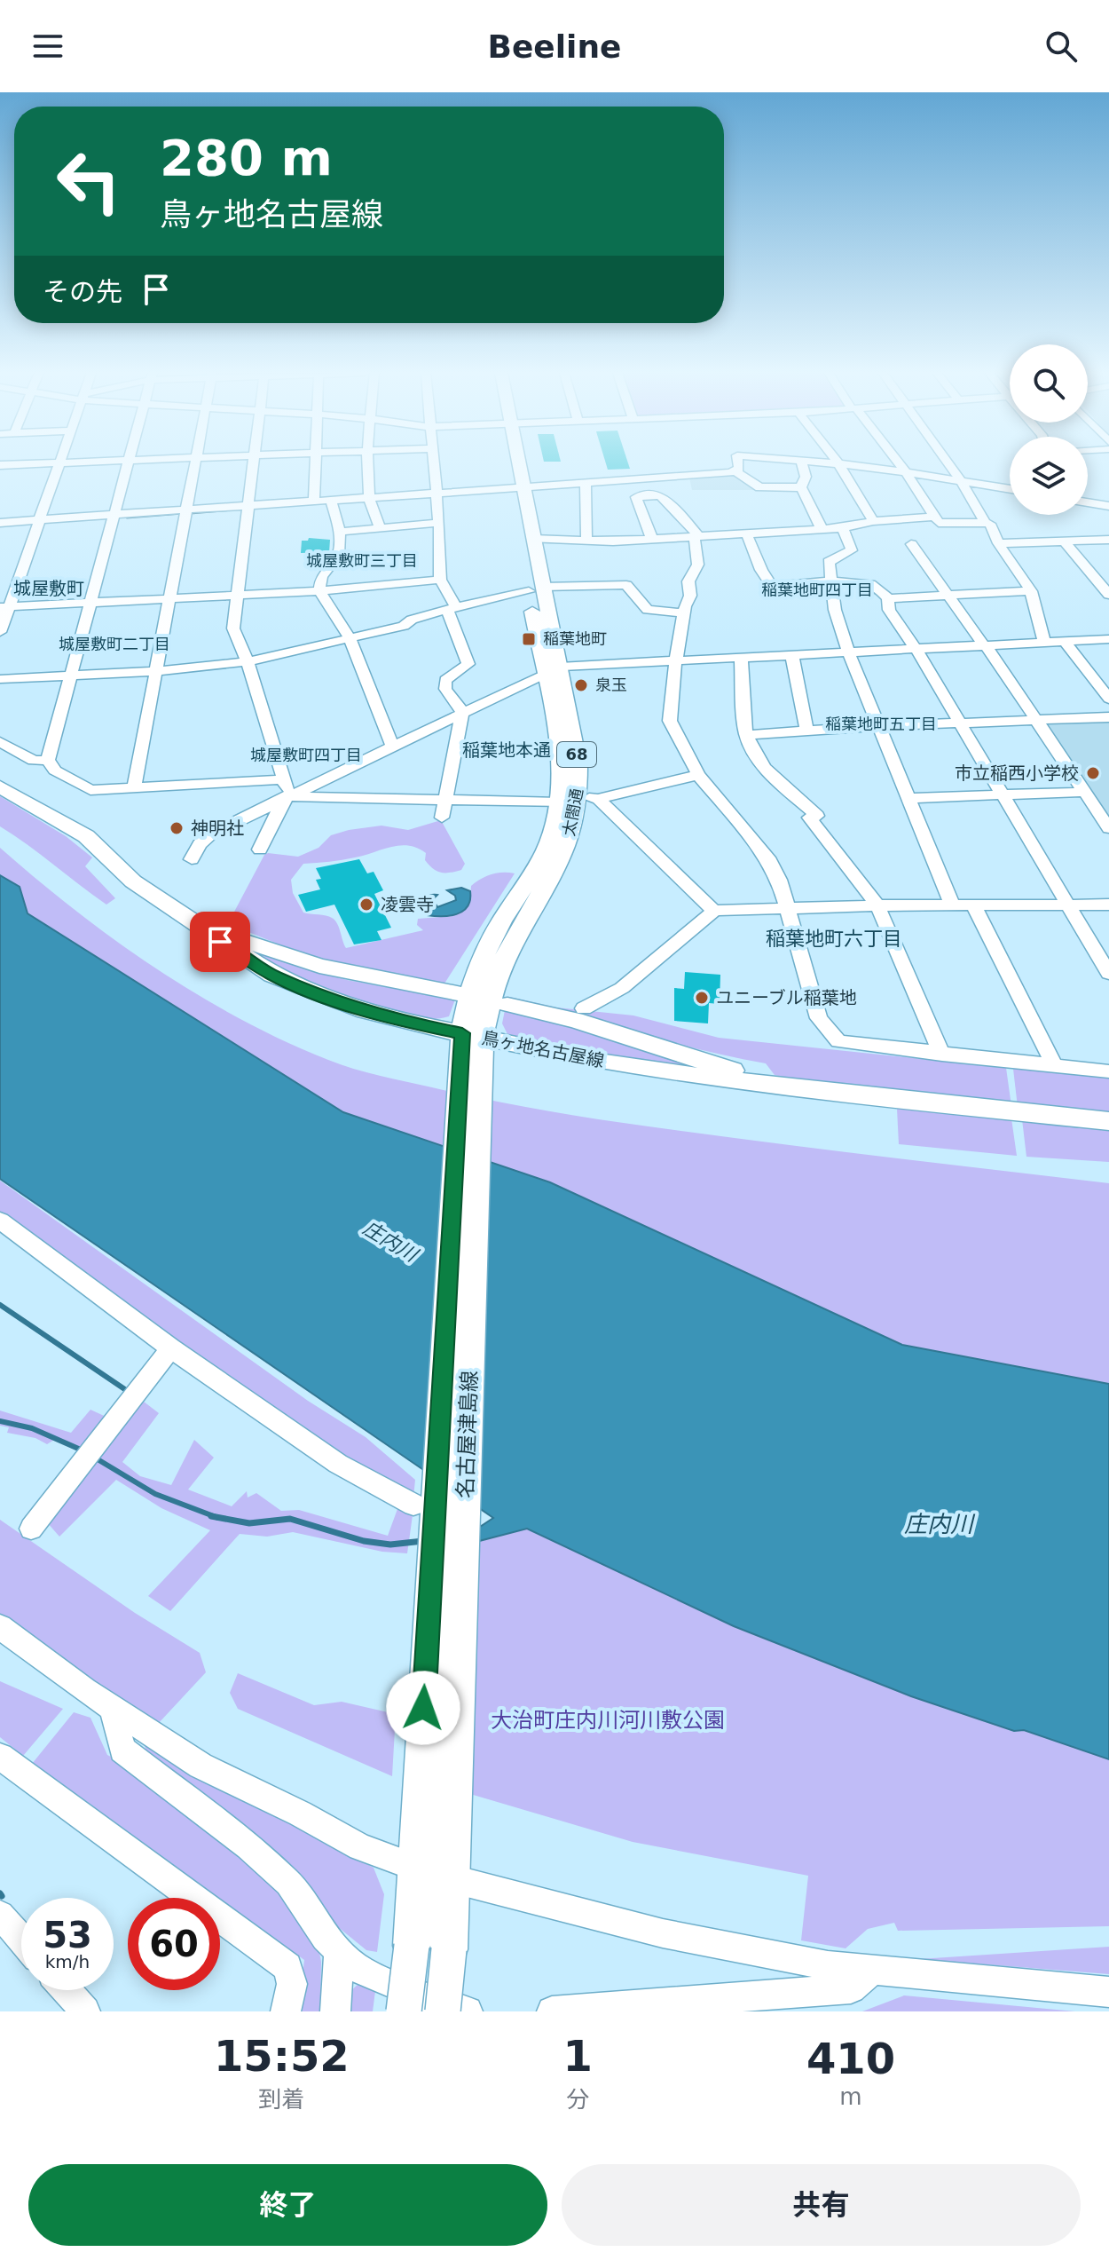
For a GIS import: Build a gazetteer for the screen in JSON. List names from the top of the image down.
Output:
{
  "streets": {
    "main road": [
      "68",
      "太閤通",
      "鳥ヶ地名古屋線",
      "名古屋津島線"
    ]
  },
  "crossings": [
    ["68", "名古屋津島線"],
    ["太閤通", "鳥ヶ地名古屋線"],
    ["太閤通", "名古屋津島線"]
  ],
  "districts": [
    "城屋敷町三丁目",
    "城屋敷町",
    "稲葉地町四丁目",
    "城屋敷町二丁目",
    "稲葉地町五丁目",
    "稲葉地本通",
    "城屋敷町四丁目",
    "稲葉地町六丁目"
  ],
  "water": ["庄内川"],
  "parks": ["大治町庄内川河川敷公園"],
  "places": {
    "transit": ["稲葉地町"],
    "other": [
      "泉玉",
      "市立稲西小学校",
      "神明社",
      "凌雲寺",
      "ユニーブル稲葉地"
    ]
  },
  "page": {
    "header": "Beeline",
    "turn": ["280 m", "鳥ヶ地名古屋線"],
    "then": "その先",
    "speed": "53 km/h",
    "limit": "60",
    "eta": [
      "15:52",
      "到着",
      "1",
      "分",
      "410",
      "m"
    ],
    "buttons": ["終了", "共有"]
  }
}
